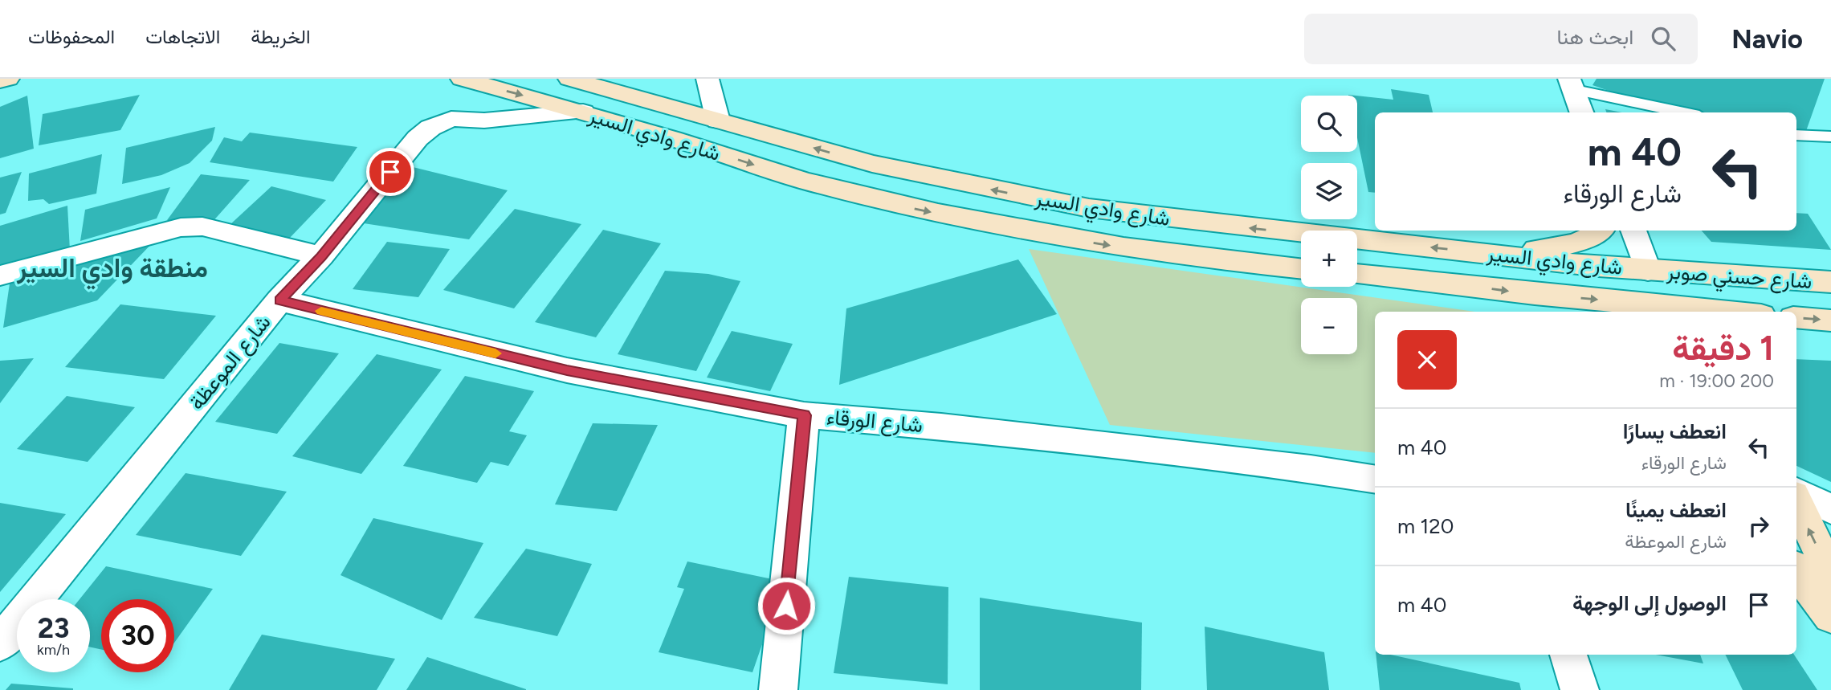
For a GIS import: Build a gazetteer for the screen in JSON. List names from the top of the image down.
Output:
{
  "streets": {
    "main road": ["شارع وادي السير", "شارع حسني صوبر"],
    "street": ["شارع الموعظة", "شارع الورقاء"]
  },
  "crossings": [
    ["شارع وادي السير", "شارع حسني صوبر"],
    ["شارع وادي السير", "شارع الموعظة"],
    ["شارع الموعظة", "شارع الورقاء"]
  ],
  "districts": ["منطقة وادي السير"],
  "page": {
    "header": "Navio",
    "search": "ابحث هنا",
    "nav": ["الخريطة", "الاتجاهات", "المحفوظات"],
    "map_buttons": ["+", "−"],
    "turn": ["40 m", "شارع الورقاء"],
    "heading": ["1 دقيقة", "200 m · 19:00"],
    "list": [
      {
        "name": "انعطف يسارًا",
        "note": "شارع الورقاء",
        "value": "40 m"
      },
      {
        "name": "انعطف يمينًا",
        "note": "شارع الموعظة",
        "value": "120 m"
      },
      {
        "name": "الوصول إلى الوجهة",
        "value": "40 m"
      }
    ],
    "speed": "23 km/h",
    "limit": "30"
  }
}
